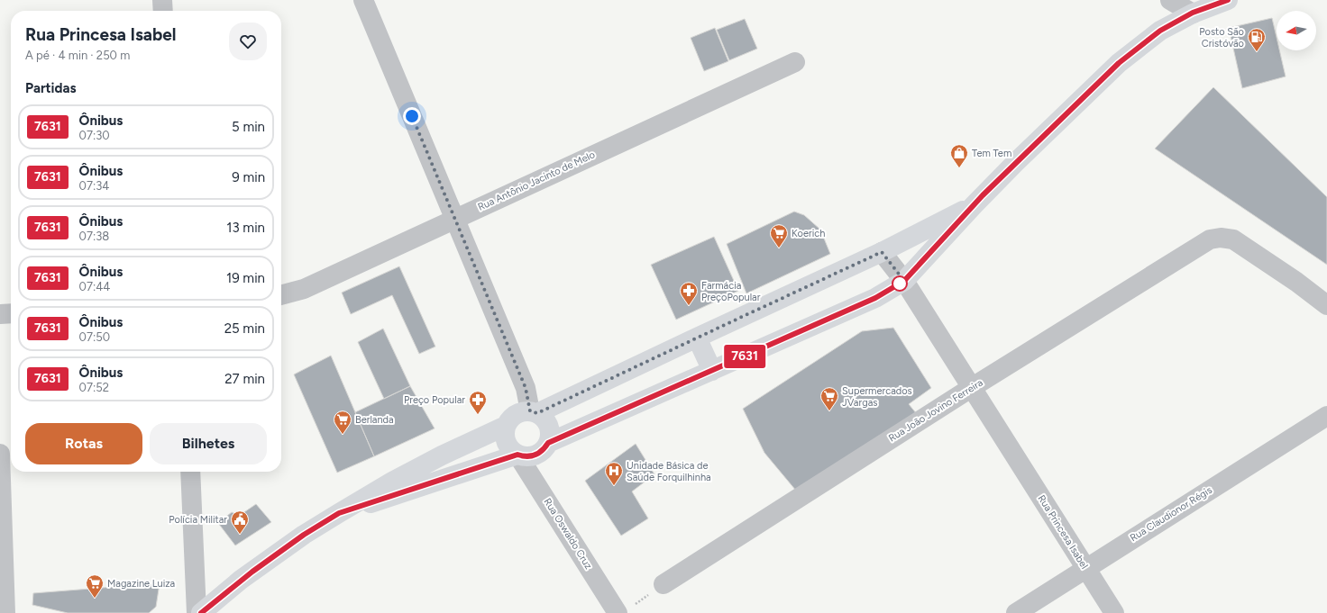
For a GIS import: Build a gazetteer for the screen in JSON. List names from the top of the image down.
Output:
{
  "streets": {
    "street": [
      "Rua Antônio Jacinto de Melo",
      "Rua João Jovino Ferreira",
      "Rua Claudionor Régis",
      "Rua Princesa Isabel",
      "Rua Oswaldo Cruz"
    ]
  },
  "crossings": [
    ["Rua João Jovino Ferreira", "Rua Princesa Isabel"],
    ["Rua Claudionor Régis", "Rua Princesa Isabel"]
  ],
  "places": {
    "fuel station": ["Posto São Cristóvão"],
    "shop": ["Tem Tem"],
    "supermarket": [
      "Koerich",
      "Supermercados JVargas",
      "Berlanda",
      "Magazine Luiza"
    ],
    "pharmacy": ["Farmácia PreçoPopular", "Preço Popular"],
    "hospital": ["Unidade Básica de Saúde Forquilhinha"],
    "public building": ["Polícia Militar"]
  },
  "lines": ["bus line 7631"],
  "north": "left",
  "page": {
    "on_map": "7631",
    "heading": [
      ["Rua Princesa Isabel", "A pé · 4 min · 250 m"],
      "Partidas"
    ],
    "list": [
      {
        "mark": "7631",
        "name": "Ônibus",
        "note": "07:30",
        "value": "5 min"
      },
      {
        "mark": "7631",
        "name": "Ônibus",
        "note": "07:34",
        "value": "9 min"
      },
      {
        "mark": "7631",
        "name": "Ônibus",
        "note": "07:38",
        "value": "13 min"
      },
      {
        "mark": "7631",
        "name": "Ônibus",
        "note": "07:44",
        "value": "19 min"
      },
      {
        "mark": "7631",
        "name": "Ônibus",
        "note": "07:50",
        "value": "25 min"
      },
      {
        "mark": "7631",
        "name": "Ônibus",
        "note": "07:52",
        "value": "27 min"
      }
    ],
    "buttons": ["Rotas", "Bilhetes"]
  }
}
